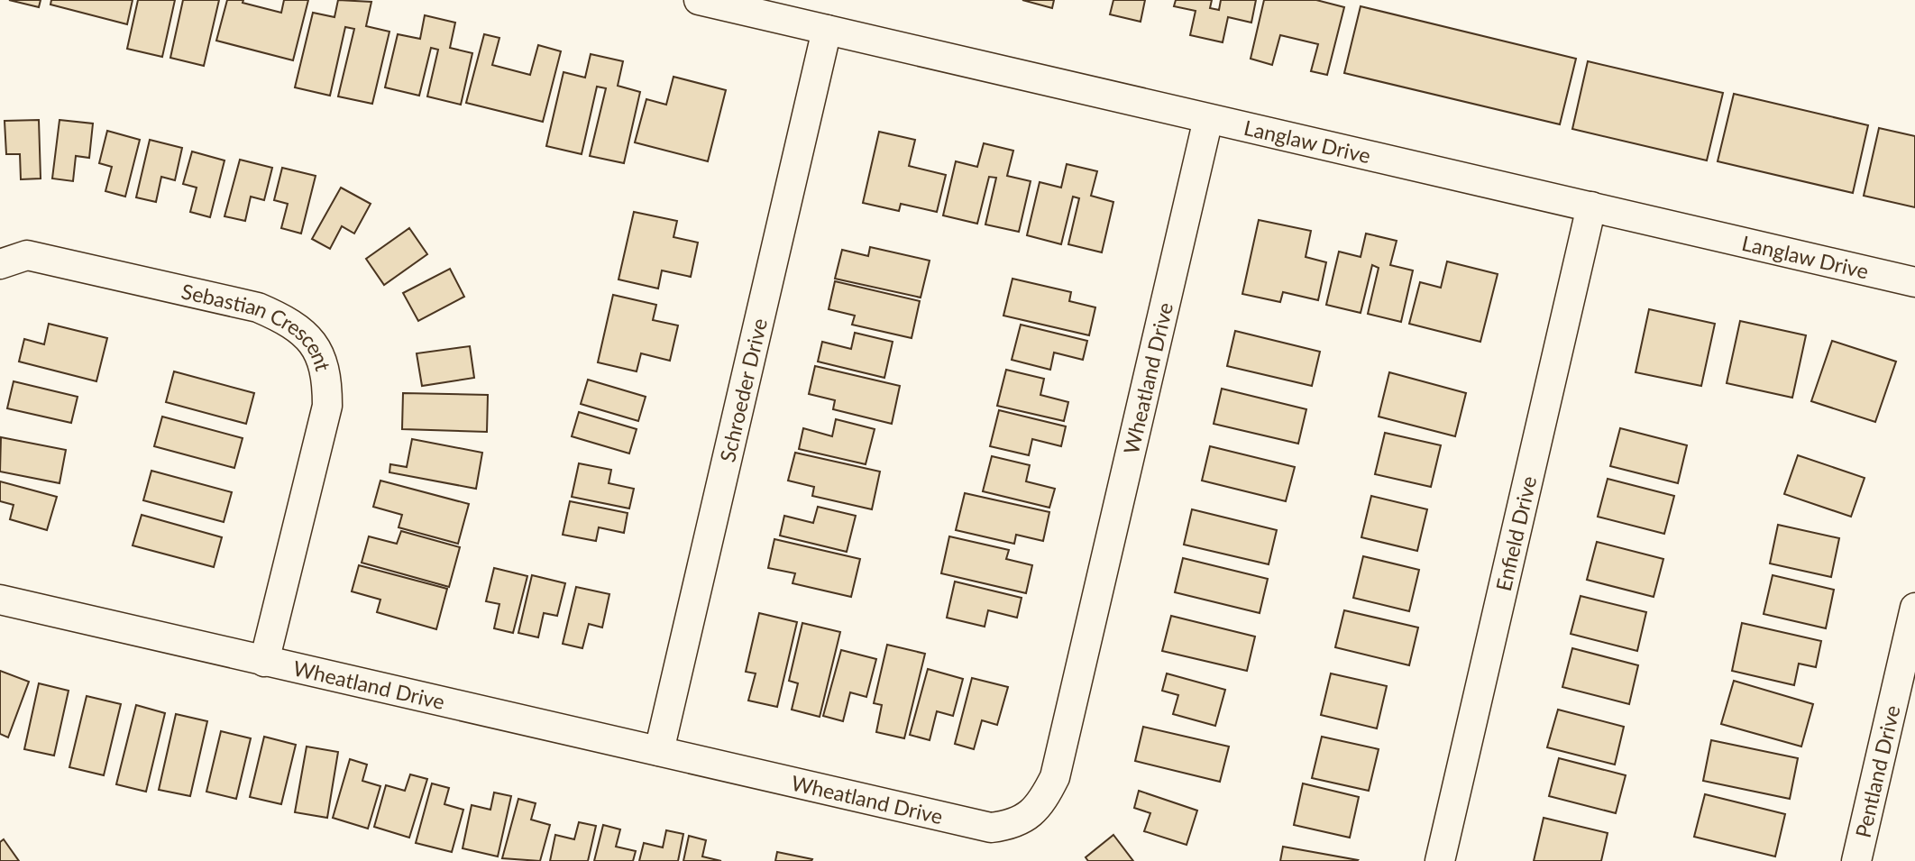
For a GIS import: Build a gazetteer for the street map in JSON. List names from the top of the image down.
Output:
{
  "streets": {
    "street": [
      "Langlaw Drive",
      "Sebastian Crescent",
      "Wheatland Drive",
      "Schroeder Drive",
      "Enfield Drive",
      "Pentland Drive"
    ]
  },
  "crossings": [
    ["Langlaw Drive", "Wheatland Drive"],
    ["Langlaw Drive", "Schroeder Drive"],
    ["Langlaw Drive", "Enfield Drive"],
    ["Sebastian Crescent", "Wheatland Drive"],
    ["Wheatland Drive", "Schroeder Drive"]
  ]
}
